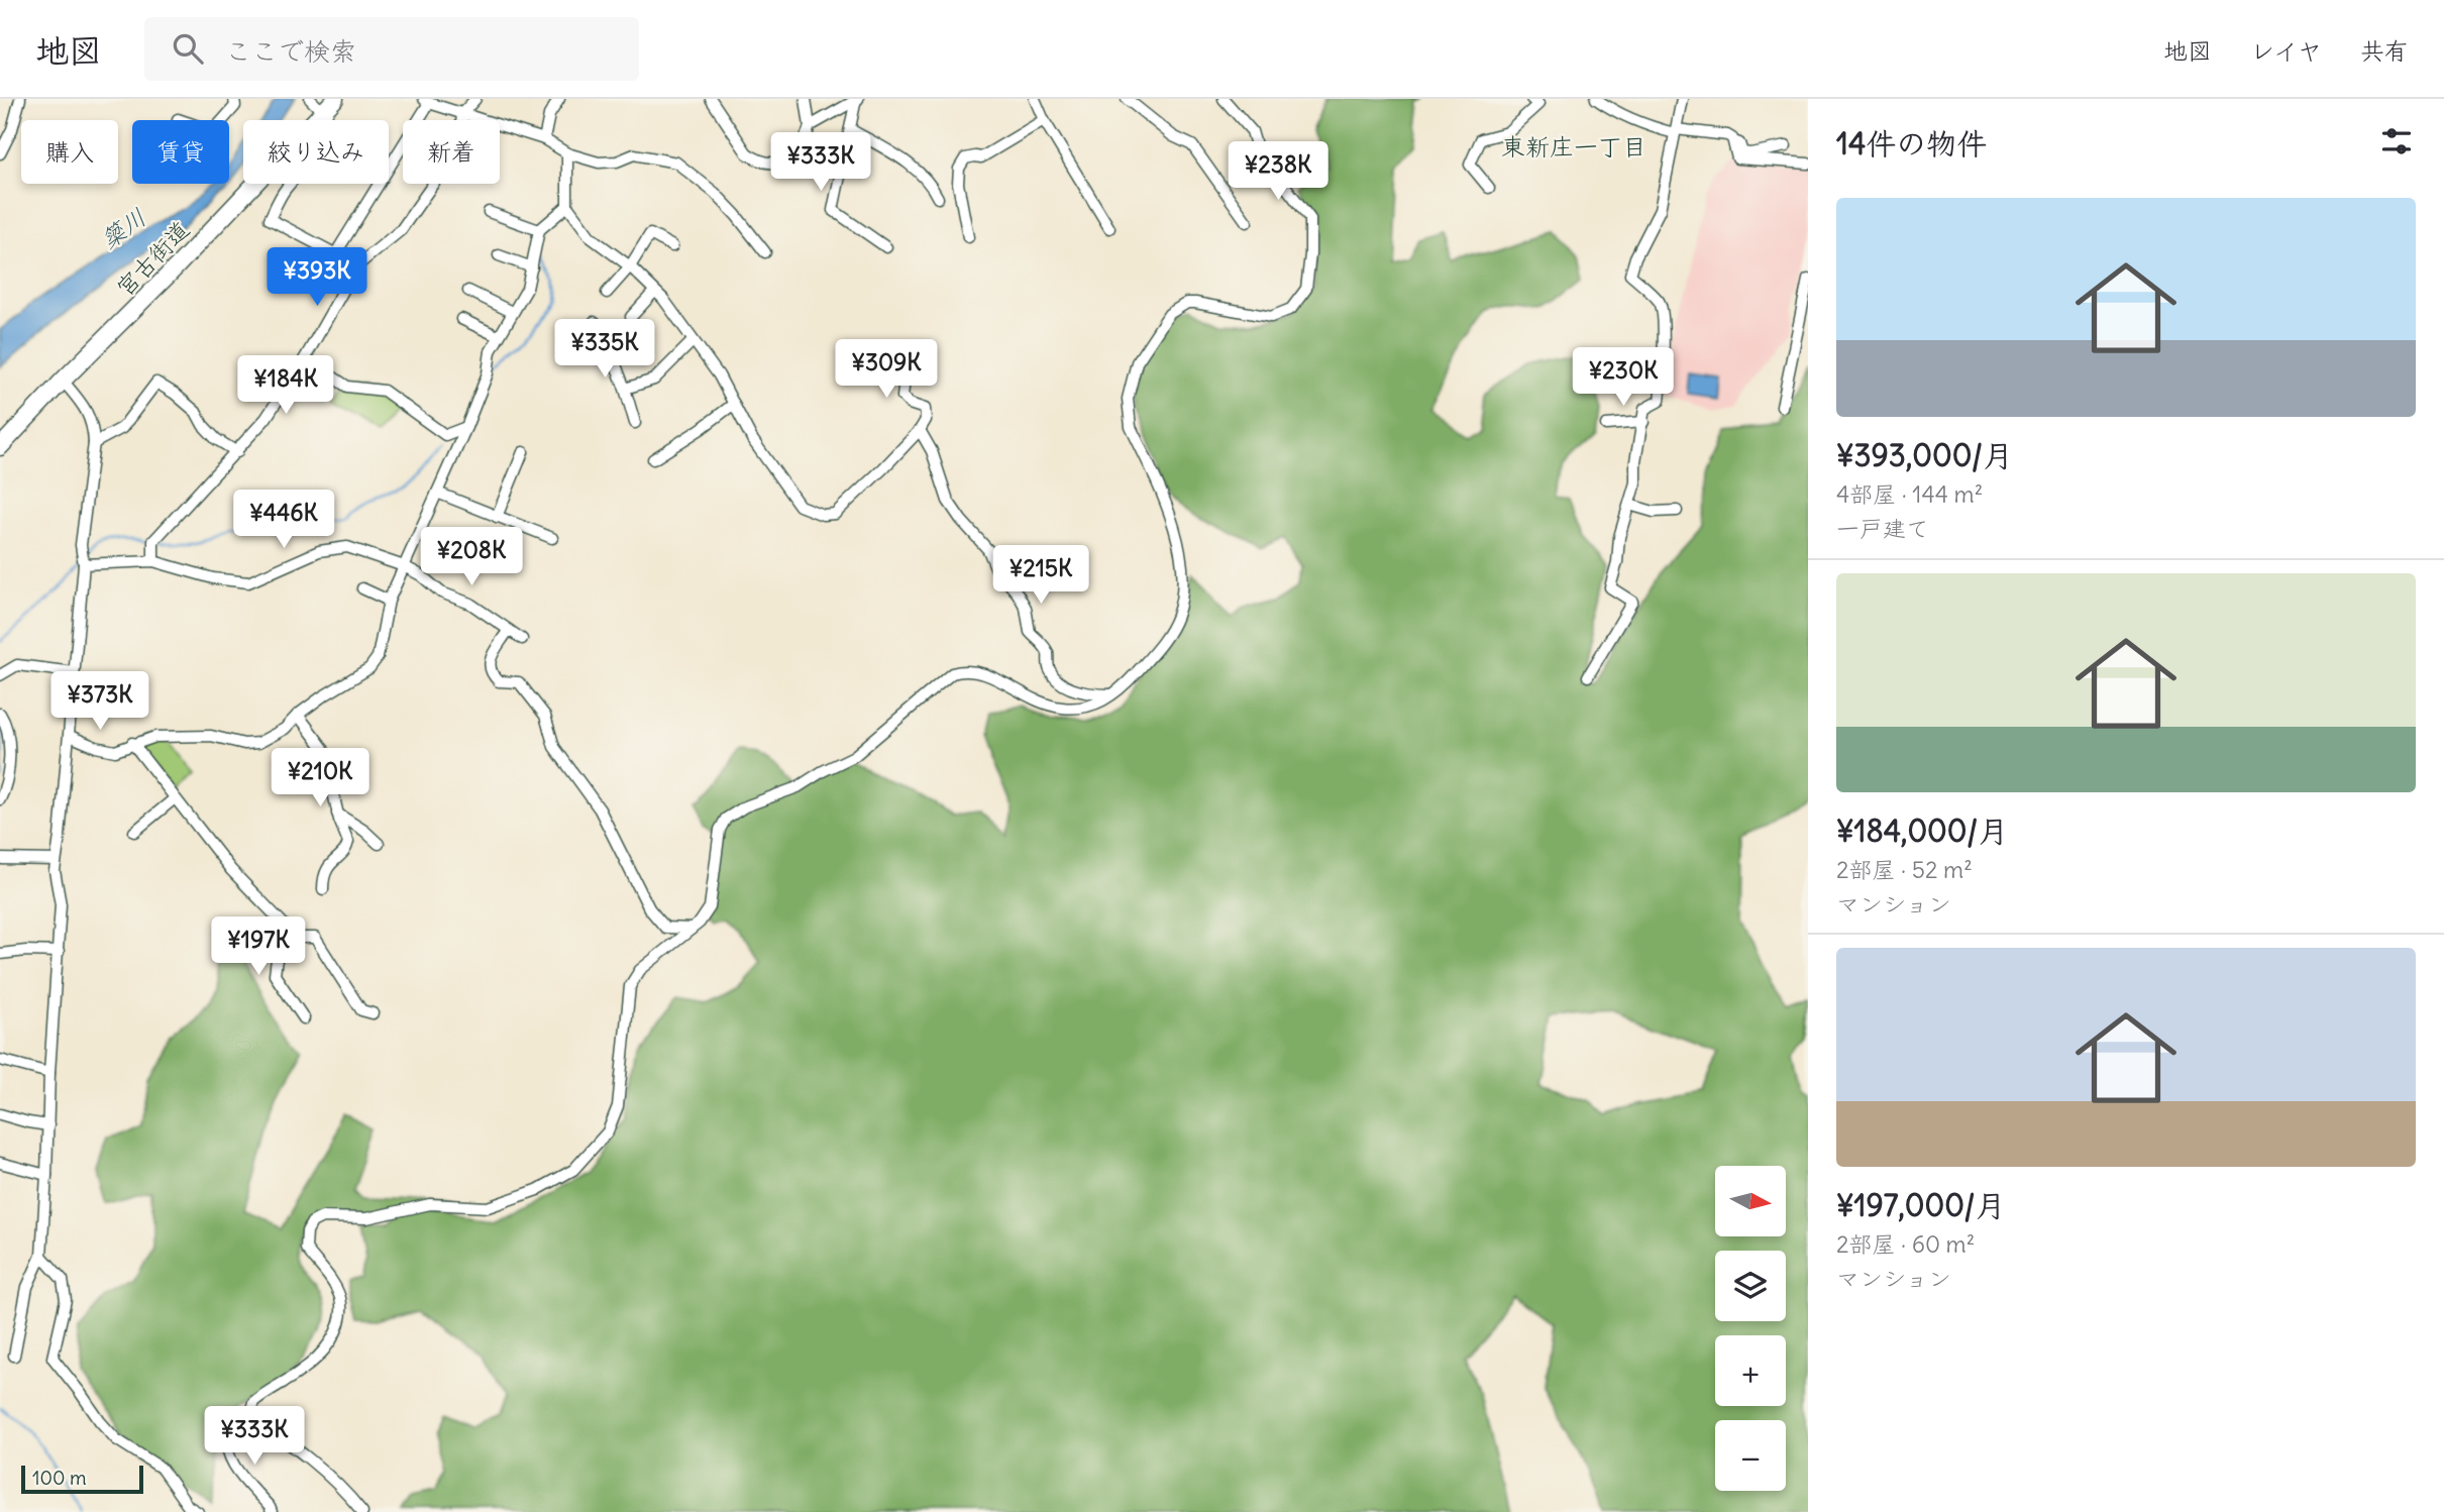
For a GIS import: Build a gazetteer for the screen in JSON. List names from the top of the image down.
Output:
{
  "streets": {
    "highway": ["宮古街道"]
  },
  "districts": ["東新庄一丁目"],
  "water": ["簗川"],
  "scale_bar": "100 m",
  "north": "right",
  "page": {
    "header": "地図",
    "search": "ここで検索",
    "nav": ["地図", "レイヤ", "共有"],
    "heading": "14件の物件",
    "chip": [
      "購入",
      "賃貸",
      "絞り込み",
      "新着"
    ],
    "price": [
      "¥333K",
      "¥238K",
      "¥393K",
      "¥335K",
      "¥309K",
      "¥230K",
      "¥184K",
      "¥446K",
      "¥208K",
      "¥215K",
      "¥373K",
      "¥210K",
      "¥197K",
      "¥333K"
    ],
    "list": [
      {
        "name": "¥393,000/月",
        "note": "4部屋 · 144 m² · 一戸建て"
      },
      {
        "name": "¥184,000/月",
        "note": "2部屋 · 52 m² · マンション"
      },
      {
        "name": "¥197,000/月",
        "note": "2部屋 · 60 m² · マンション"
      }
    ],
    "map_buttons": ["+", "−"],
    "scale": "100 m"
  }
}
